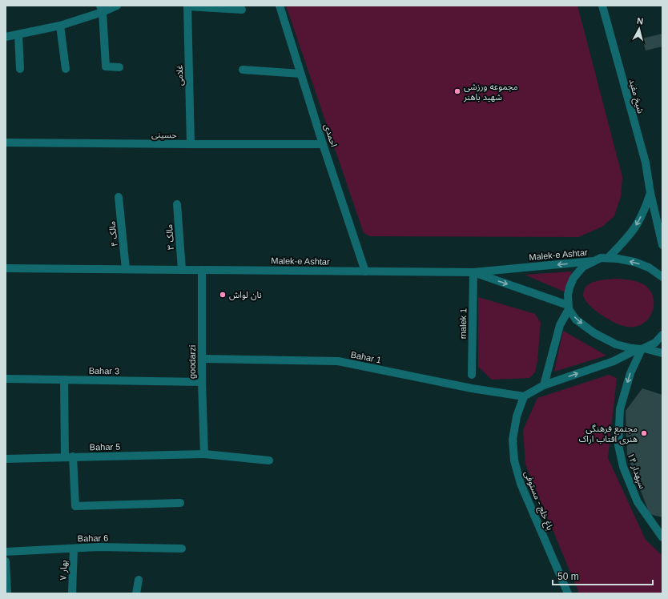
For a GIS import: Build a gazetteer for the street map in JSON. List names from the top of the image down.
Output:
{
  "streets": {
    "street": [
      "غلامی",
      "شیخ مفید",
      "حسینی",
      "احمدی",
      "مالک ۴",
      "مالک ۳",
      "Malek-e Ashtar",
      "malek 1",
      "Bahar 1",
      "goodarzi",
      "Bahar 3",
      "Bahar 5",
      "سپهدار ۱۴",
      "باغ خلج - مستوفی",
      "Bahar 6",
      "بهار ۷"
    ]
  },
  "crossings": [
    ["غلامی", "حسینی"],
    ["حسینی", "احمدی"],
    ["احمدی", "Malek-e Ashtar"],
    ["مالک ۴", "Malek-e Ashtar"],
    ["مالک ۳", "Malek-e Ashtar"],
    ["Malek-e Ashtar", "malek 1"],
    ["Malek-e Ashtar", "goodarzi"],
    ["Bahar 1", "goodarzi"],
    ["Bahar 1", "باغ خلج - مستوفی"],
    ["goodarzi", "Bahar 3"],
    ["goodarzi", "Bahar 5"],
    ["Bahar 6", "بهار ۷"]
  ],
  "one_way": ["سپهدار ۱۴"],
  "places": ["مجموعه ورزشی شهید باهنر", "نان لواش", "مجتمع فرهنگی هنری آفتاب اراک"],
  "scale_bar": "50 m",
  "north": "top"
}
